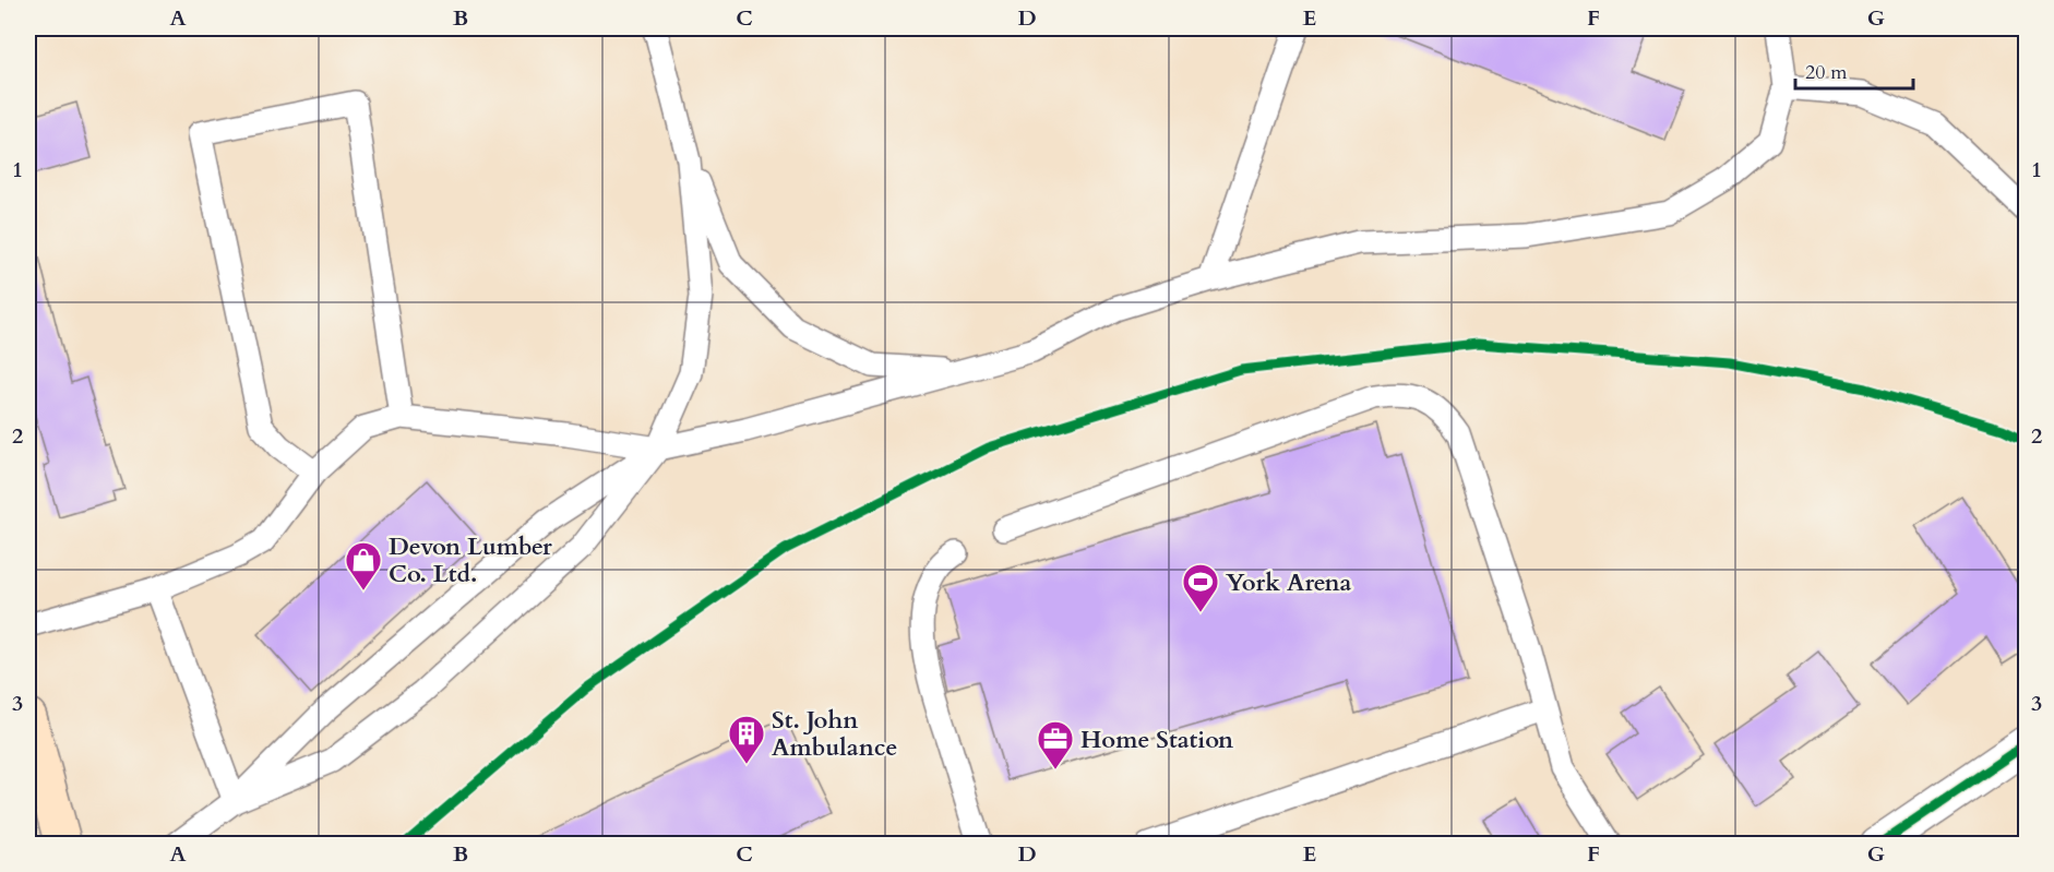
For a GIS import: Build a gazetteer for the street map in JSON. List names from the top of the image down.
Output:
{
  "places": {
    "shop": ["Devon Lumber Co. Ltd."],
    "sports": ["York Arena"],
    "building": ["St. John Ambulance"],
    "office": ["Home Station"]
  },
  "scale_bar": "20 m",
  "grid": {
    "columns": [
      "A",
      "B",
      "C",
      "D",
      "E",
      "F",
      "G"
    ],
    "rows": ["1", "2", "3"]
  }
}
